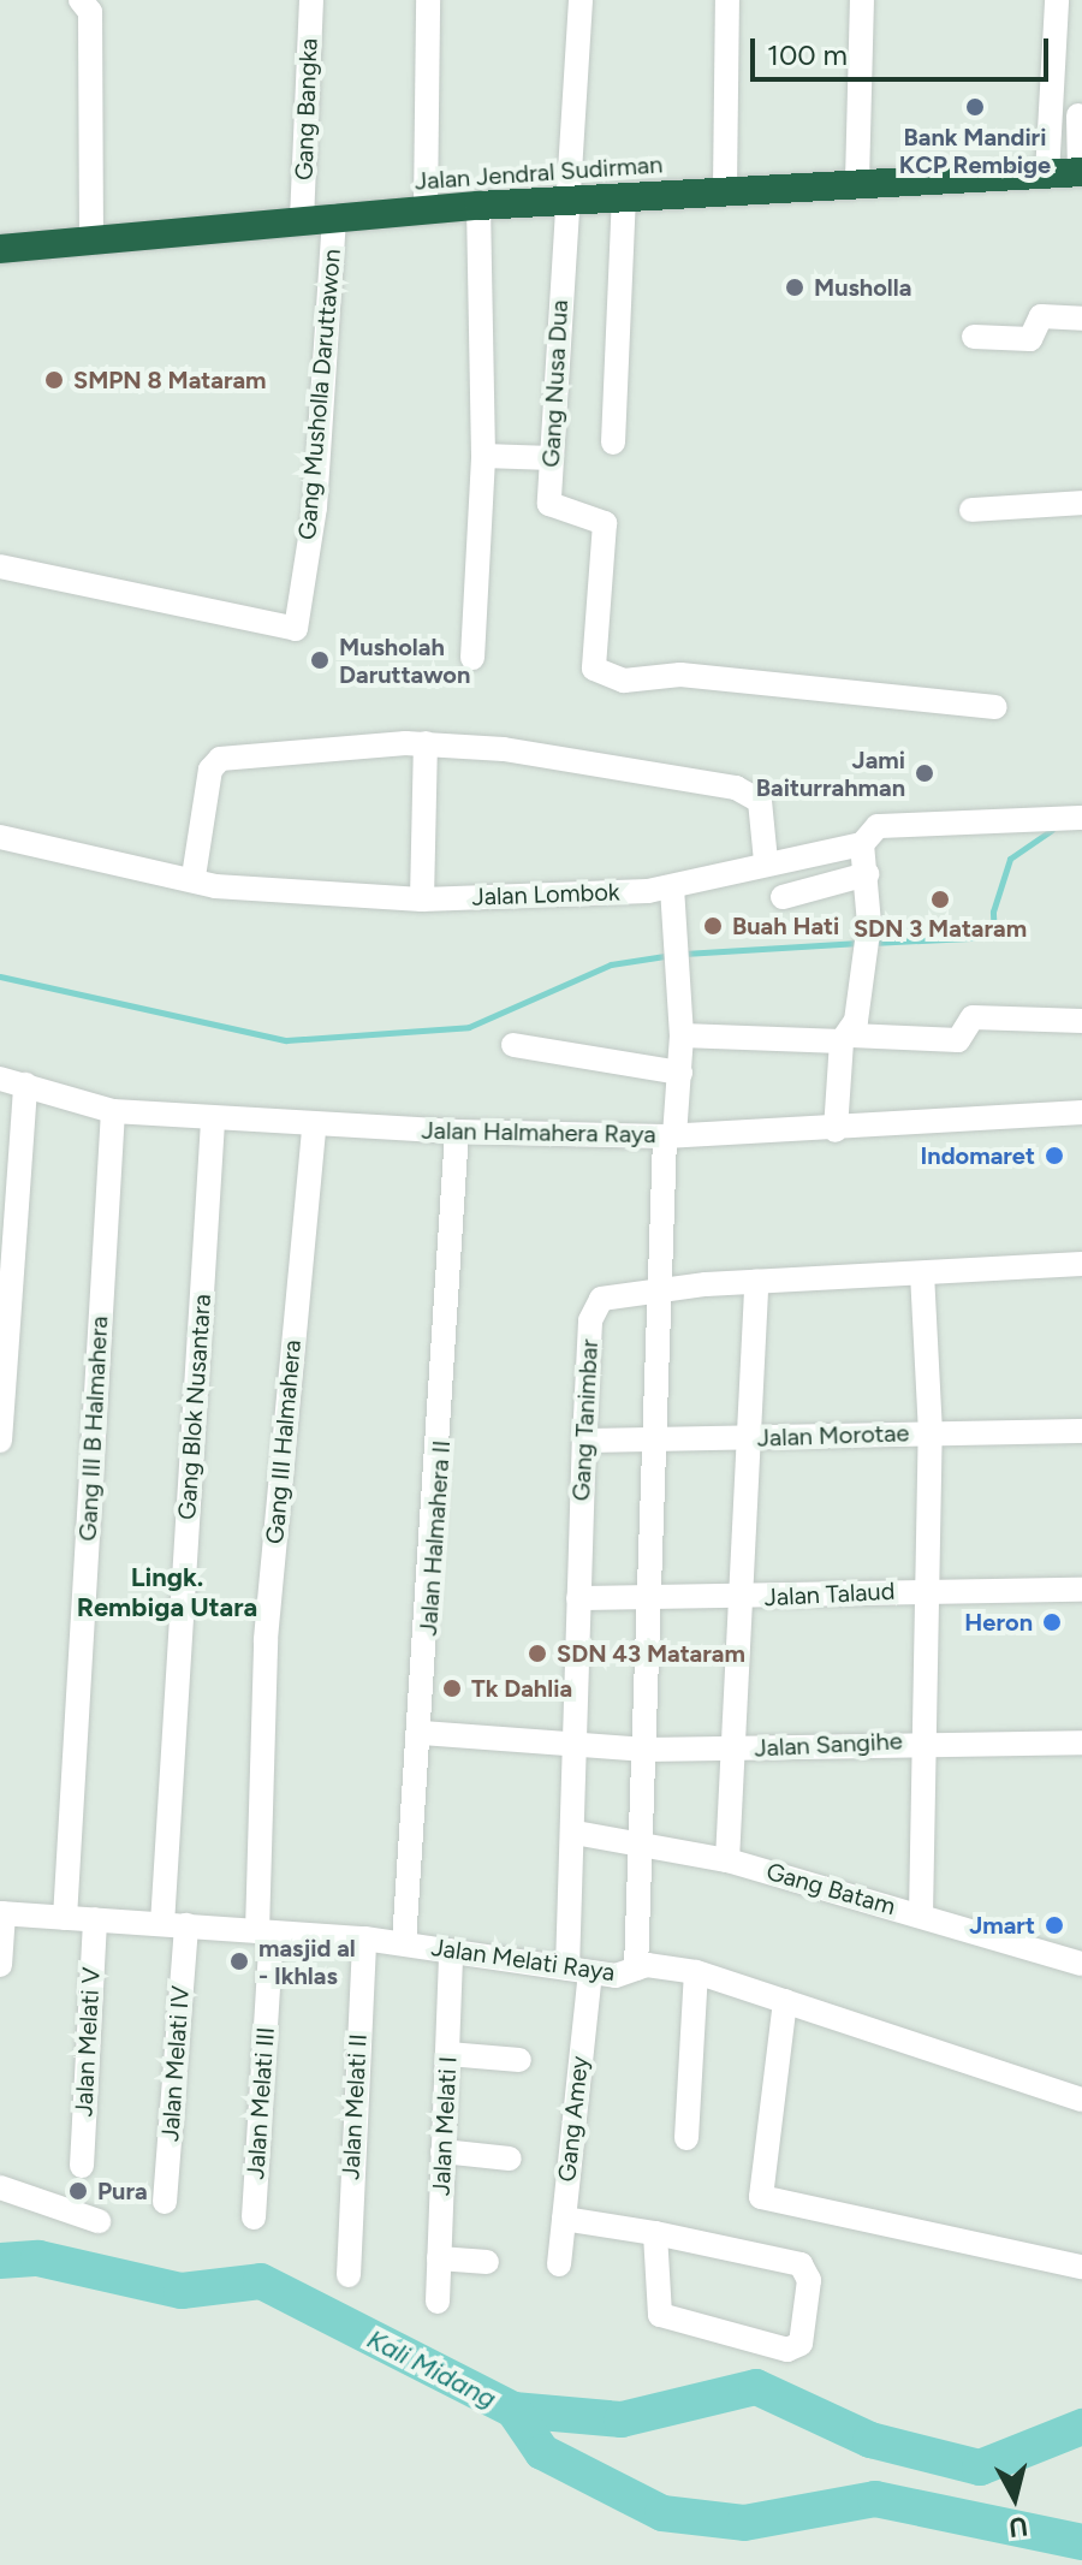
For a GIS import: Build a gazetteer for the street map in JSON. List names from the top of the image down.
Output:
{
  "streets": {
    "highway": ["Jalan Jendral Sudirman"],
    "street": [
      "Gang Bangka",
      "Gang Nusa Dua",
      "Gang Musholla Daruttawon",
      "Jalan Lombok",
      "Jalan Halmahera Raya",
      "Gang Blok Nusantara",
      "Gang Tanimbar",
      "Gang III B Halmahera",
      "Jalan Morotae",
      "Gang III Halmahera",
      "Jalan Halmahera II",
      "Jalan Talaud",
      "Jalan Sangihe",
      "Gang Batam",
      "Jalan Melati Raya",
      "Jalan Melati V",
      "Jalan Melati IV",
      "Jalan Melati III",
      "Jalan Melati II",
      "Gang Amey",
      "Jalan Melati I"
    ]
  },
  "crossings": [
    ["Gang Bangka", "Jalan Jendral Sudirman"],
    ["Jalan Jendral Sudirman", "Gang Nusa Dua"],
    ["Jalan Jendral Sudirman", "Gang Musholla Daruttawon"],
    ["Jalan Halmahera Raya", "Gang Blok Nusantara"],
    ["Jalan Halmahera Raya", "Gang III B Halmahera"],
    ["Jalan Halmahera Raya", "Gang III Halmahera"],
    ["Jalan Halmahera Raya", "Jalan Halmahera II"],
    ["Gang Blok Nusantara", "Jalan Melati Raya"],
    ["Gang Blok Nusantara", "Jalan Melati IV"],
    ["Gang Tanimbar", "Jalan Morotae"],
    ["Gang Tanimbar", "Jalan Talaud"],
    ["Gang Tanimbar", "Jalan Sangihe"],
    ["Gang Tanimbar", "Gang Batam"],
    ["Gang Tanimbar", "Jalan Melati Raya"],
    ["Gang Tanimbar", "Gang Amey"],
    ["Gang III B Halmahera", "Jalan Melati Raya"],
    ["Gang III Halmahera", "Jalan Melati Raya"],
    ["Gang III Halmahera", "Jalan Melati III"],
    ["Jalan Halmahera II", "Jalan Sangihe"],
    ["Jalan Halmahera II", "Jalan Melati Raya"],
    ["Jalan Melati Raya", "Jalan Melati V"],
    ["Jalan Melati Raya", "Jalan Melati IV"],
    ["Jalan Melati Raya", "Jalan Melati III"],
    ["Jalan Melati Raya", "Jalan Melati II"],
    ["Jalan Melati Raya", "Gang Amey"],
    ["Jalan Melati Raya", "Jalan Melati I"]
  ],
  "districts": ["Lingk. Rembiga Utara"],
  "water": ["Kali Midang"],
  "places": [
    "Bank Mandiri KCP Rembige",
    "Musholla",
    "SMPN 8 Mataram",
    "Musholah Daruttawon",
    "Jami Baiturrahman",
    "SDN 3 Mataram",
    "Buah Hati",
    "Indomaret",
    "Heron",
    "SDN 43 Mataram",
    "Tk Dahlia",
    "Jmart",
    "masjid al - Ikhlas",
    "Pura"
  ],
  "scale_bar": "100 m",
  "north": "bottom"
}
